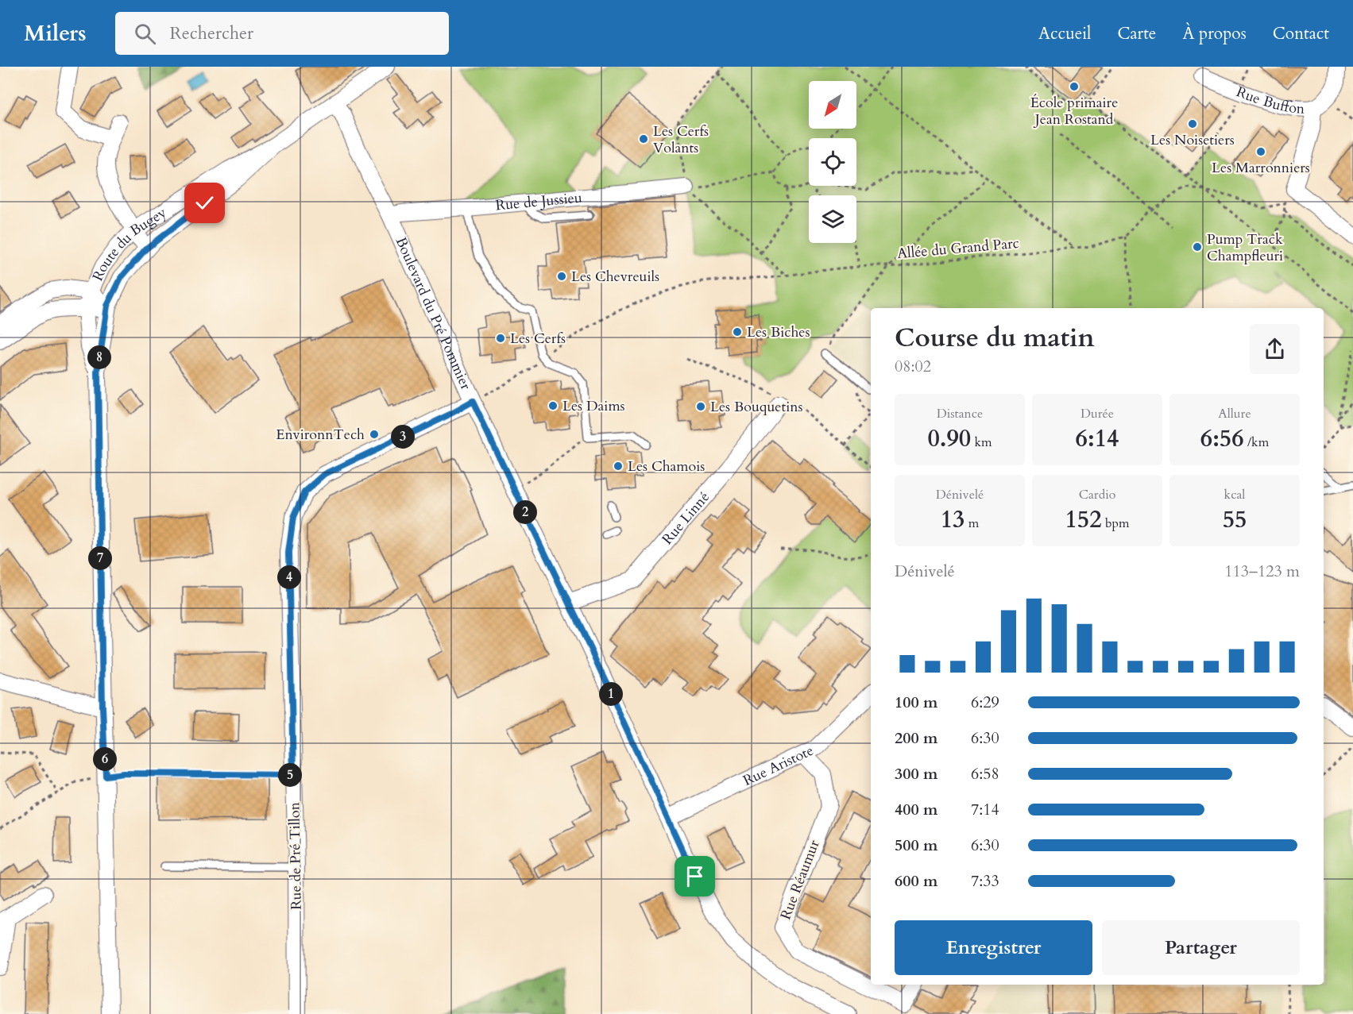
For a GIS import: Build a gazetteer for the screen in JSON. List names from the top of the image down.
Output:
{
  "streets": {
    "street": [
      "Rue Buffon",
      "Rue de Jussieu",
      "Route du Bugey",
      "Boulevard du Pré Pommier",
      "Rue Linné",
      "Rue Aristote",
      "Rue de Pré Tillon",
      "Rue Réaumur"
    ],
    "path": ["Allée du Grand Parc"]
  },
  "crossings": [
    ["Rue de Jussieu", "Boulevard du Pré Pommier"],
    ["Route du Bugey", "Boulevard du Pré Pommier"],
    ["Allée du Grand Parc", "Boulevard du Pré Pommier"],
    ["Allée du Grand Parc", "Rue de Pré Tillon"],
    ["Boulevard du Pré Pommier", "Rue Linné"],
    ["Boulevard du Pré Pommier", "Rue Aristote"],
    ["Boulevard du Pré Pommier", "Rue de Pré Tillon"],
    ["Rue Aristote", "Rue Réaumur"]
  ],
  "places": [
    "École primaire Jean Rostand",
    "Les Noisetiers",
    "Les Cerfs Volants",
    "Les Marronniers",
    "Pump Track Champfleuri",
    "Les Chevreuils",
    "Les Biches",
    "Les Cerfs",
    "Les Daims",
    "Les Bouquetins",
    "EnvironnTech",
    "Les Chamois"
  ],
  "north": "bottom left",
  "page": {
    "header": "Milers",
    "search": "Rechercher",
    "nav": [
      "Accueil",
      "Carte",
      "À propos",
      "Contact"
    ],
    "heading": ["Course du matin", "08:02"],
    "pins": [
      "8",
      "3",
      "2",
      "7",
      "4",
      "1",
      "6",
      "5"
    ],
    "stats": [
      ["Distance", "0.90 km"],
      ["Durée", "6:14"],
      ["Allure", "6:56 /km"],
      ["Dénivelé", "13 m"],
      ["Cardio", "152 bpm"],
      ["kcal", "55"]
    ],
    "chart": ["Dénivelé", "113–123 m"],
    "list": [
      {
        "name": "100 m",
        "note": "6:29"
      },
      {
        "name": "200 m",
        "note": "6:30"
      },
      {
        "name": "300 m",
        "note": "6:58"
      },
      {
        "name": "400 m",
        "note": "7:14"
      },
      {
        "name": "500 m",
        "note": "6:30"
      },
      {
        "name": "600 m",
        "note": "7:33"
      }
    ],
    "buttons": ["Enregistrer", "Partager"]
  }
}
